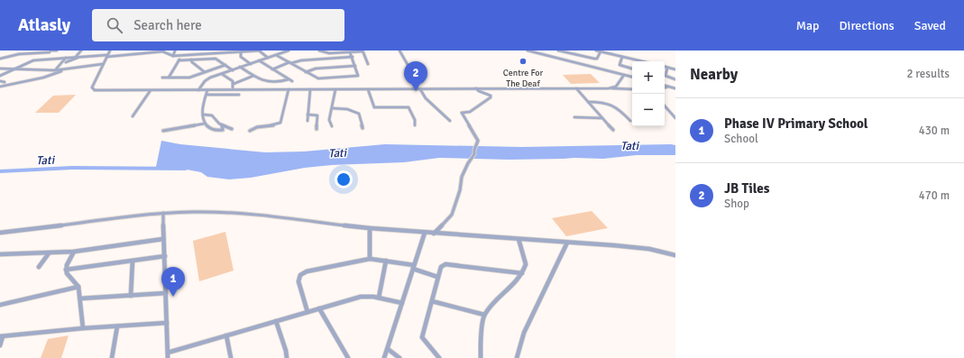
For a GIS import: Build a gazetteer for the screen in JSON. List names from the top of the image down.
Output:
{
  "water": ["Tati"],
  "places": ["Centre For The Deaf"],
  "page": {
    "header": "Atlasly",
    "search": "Search here",
    "nav": ["Map", "Directions", "Saved"],
    "heading": ["Nearby", "2 results"],
    "map_buttons": ["+", "−"],
    "pins": ["2", "1"],
    "list": [
      {
        "mark": "1",
        "name": "Phase IV Primary School",
        "note": "School",
        "value": "430 m"
      },
      {
        "mark": "2",
        "name": "JB Tiles",
        "note": "Shop",
        "value": "470 m"
      }
    ]
  }
}
